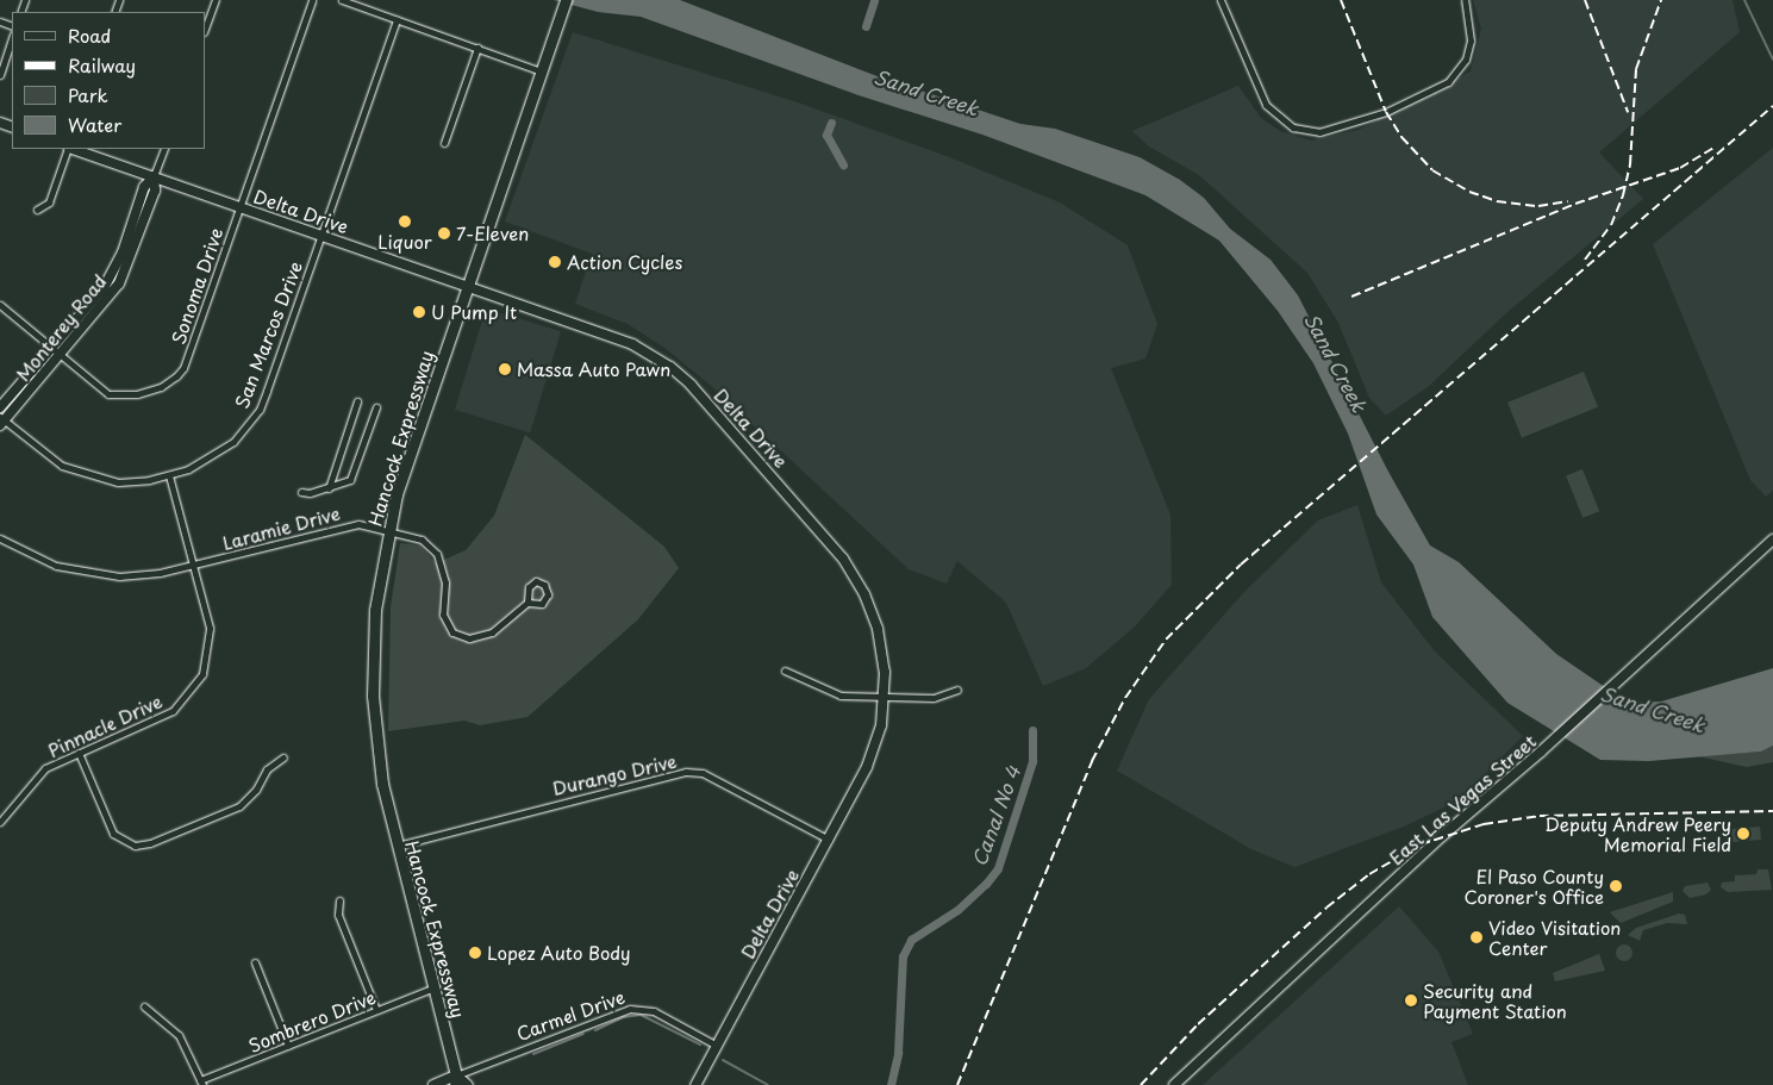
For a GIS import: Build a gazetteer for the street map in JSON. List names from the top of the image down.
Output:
{
  "streets": {
    "main road": [
      "Delta Drive",
      "Monterey Road",
      "Hancock Expressway",
      "East Las Vegas Street",
      "Carmel Drive"
    ],
    "street": [
      "Sonoma Drive",
      "San Marcos Drive",
      "Laramie Drive",
      "Pinnacle Drive",
      "Durango Drive",
      "Sombrero Drive"
    ]
  },
  "crossings": [
    ["Delta Drive", "Sonoma Drive"],
    ["Delta Drive", "Monterey Road"],
    ["Delta Drive", "San Marcos Drive"],
    ["Delta Drive", "Hancock Expressway"],
    ["Delta Drive", "Durango Drive"],
    ["Delta Drive", "Carmel Drive"],
    ["Sonoma Drive", "Monterey Road"],
    ["Monterey Road", "San Marcos Drive"],
    ["San Marcos Drive", "Pinnacle Drive"],
    ["Hancock Expressway", "Laramie Drive"],
    ["Hancock Expressway", "Durango Drive"],
    ["Hancock Expressway", "Carmel Drive"],
    ["Hancock Expressway", "Sombrero Drive"],
    ["Laramie Drive", "Pinnacle Drive"]
  ],
  "water": ["Sand Creek", "Canal No 4"],
  "places": [
    "Liquor",
    "7-Eleven",
    "Action Cycles",
    "U Pump It",
    "Massa Auto Pawn",
    "Deputy Andrew Peery Memorial Field",
    "El Paso County Coroner's Office",
    "Video Visitation Center",
    "Lopez Auto Body",
    "Security and Payment Station"
  ],
  "legend": [
    "Road",
    "Railway",
    "Park",
    "Water"
  ]
}
